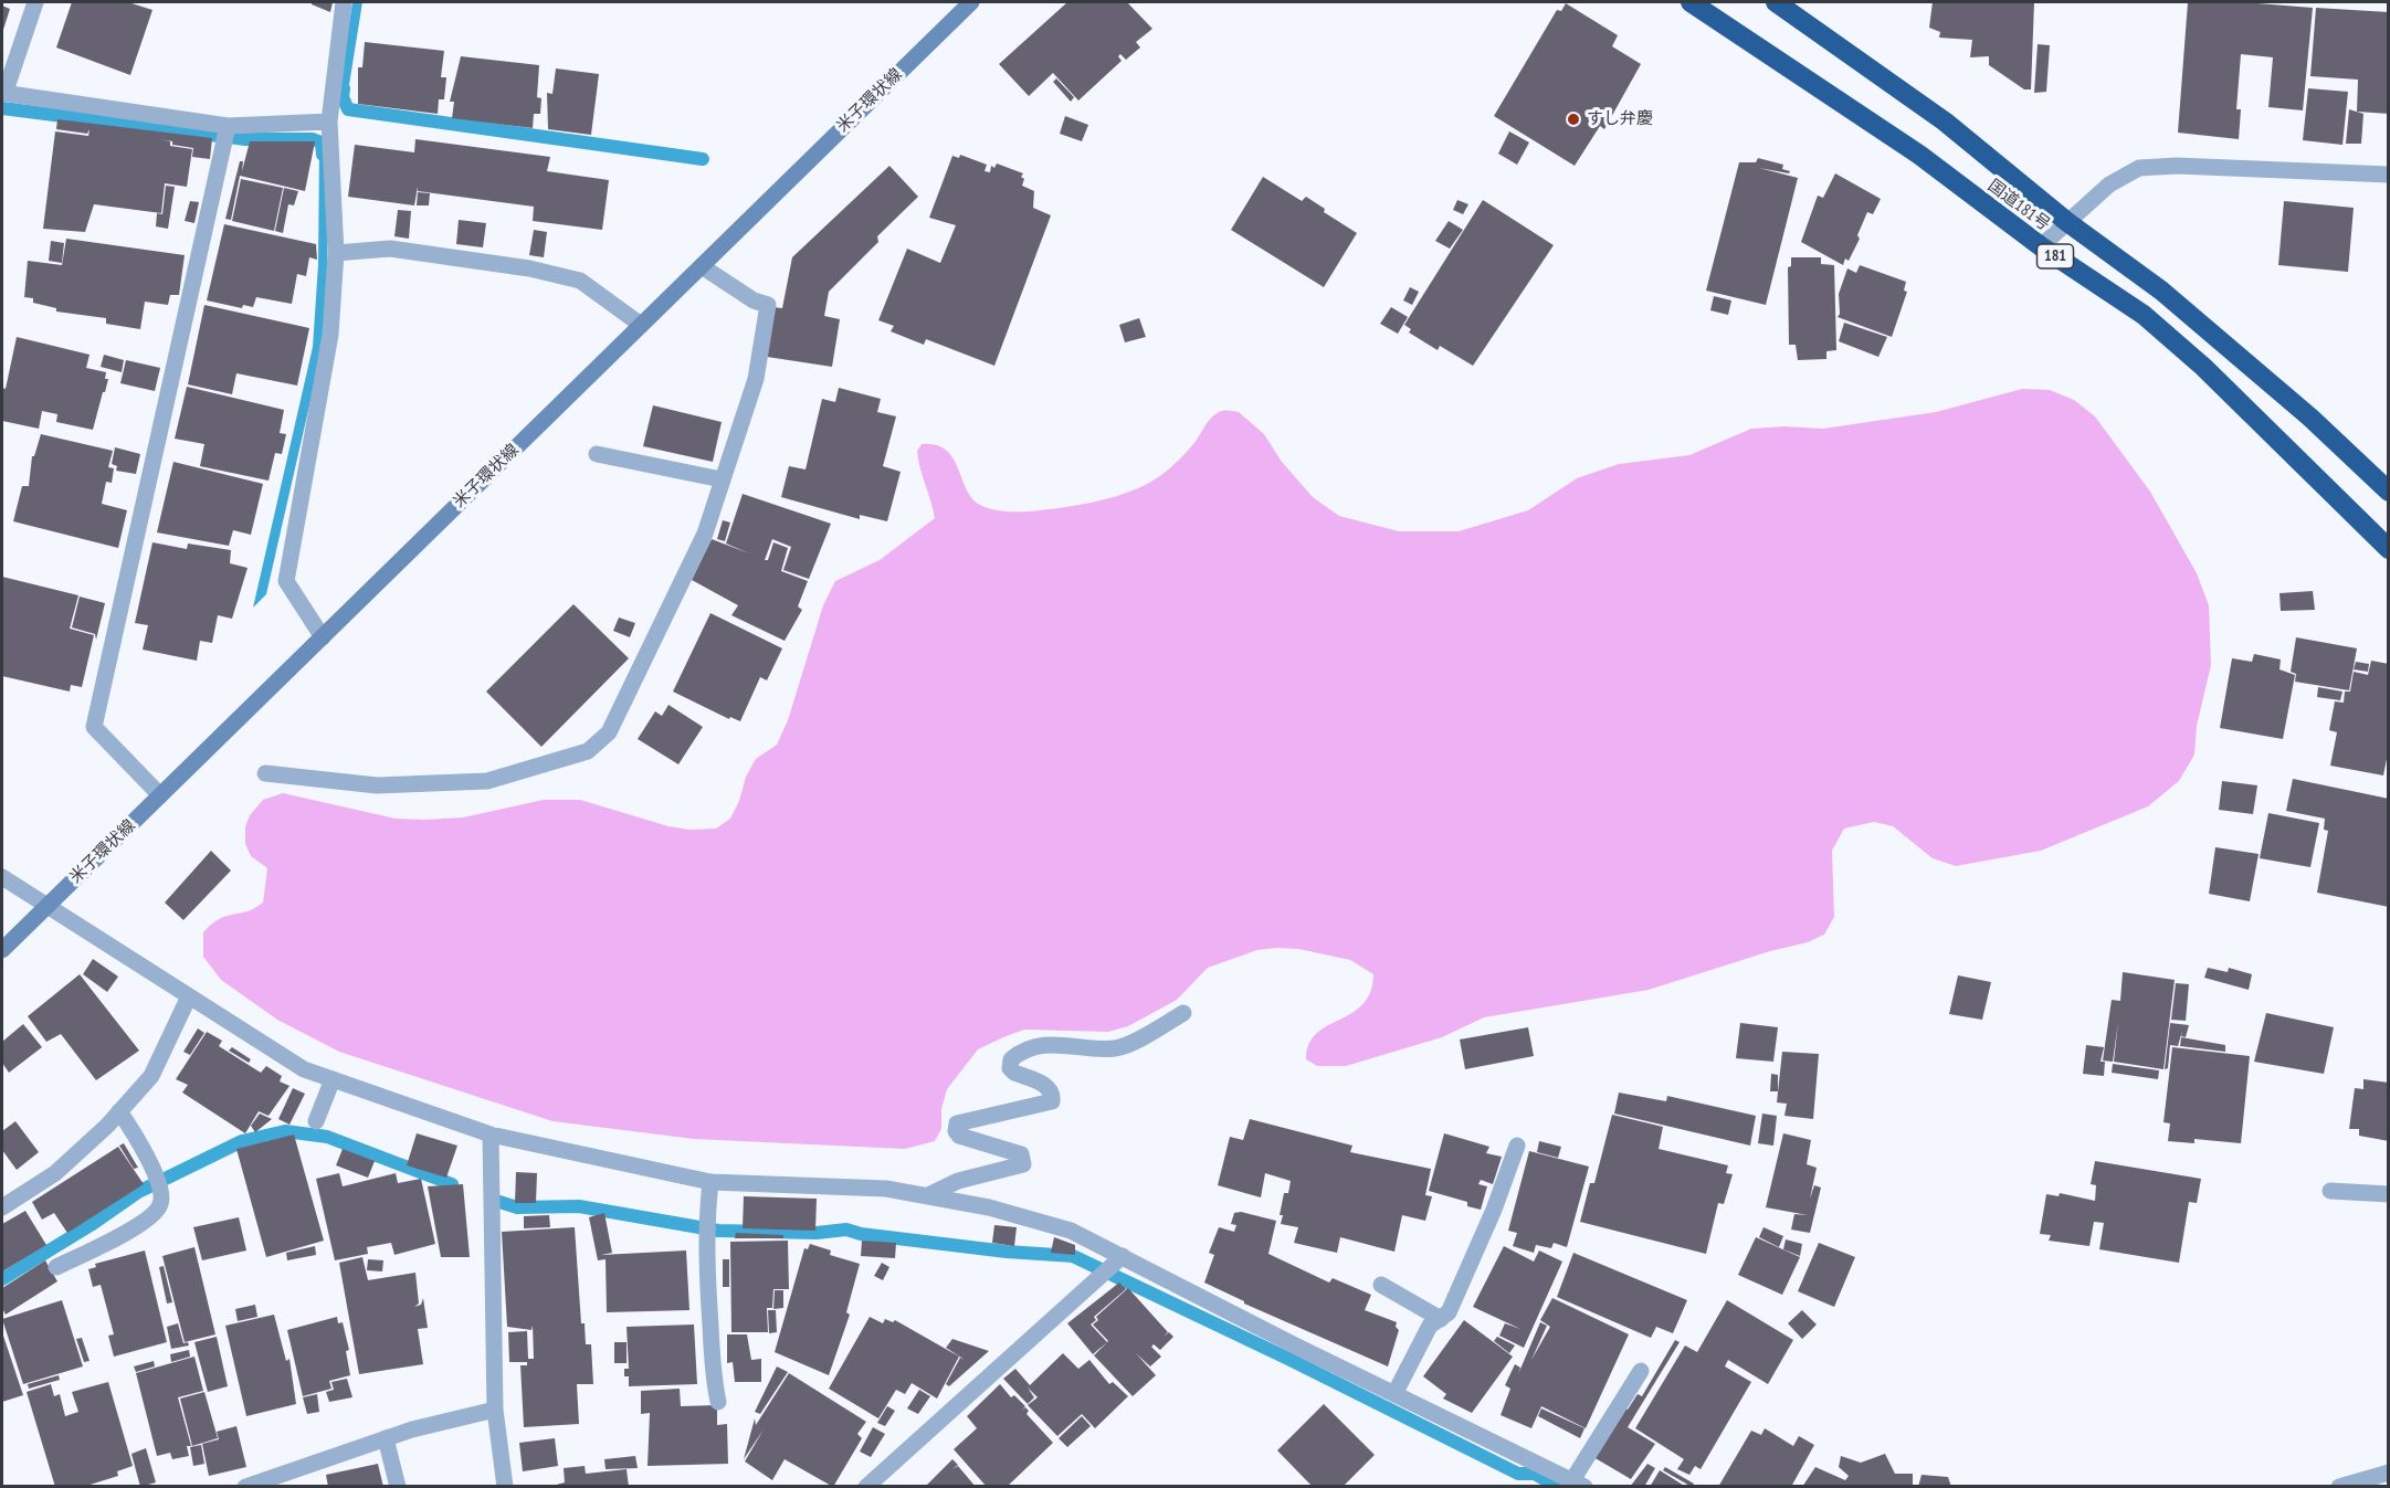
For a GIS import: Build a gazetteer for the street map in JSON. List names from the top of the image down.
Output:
{
  "streets": {
    "highway": ["国道181号", "181"],
    "main road": ["米子環状線"]
  },
  "places": ["すし弁慶"]
}
